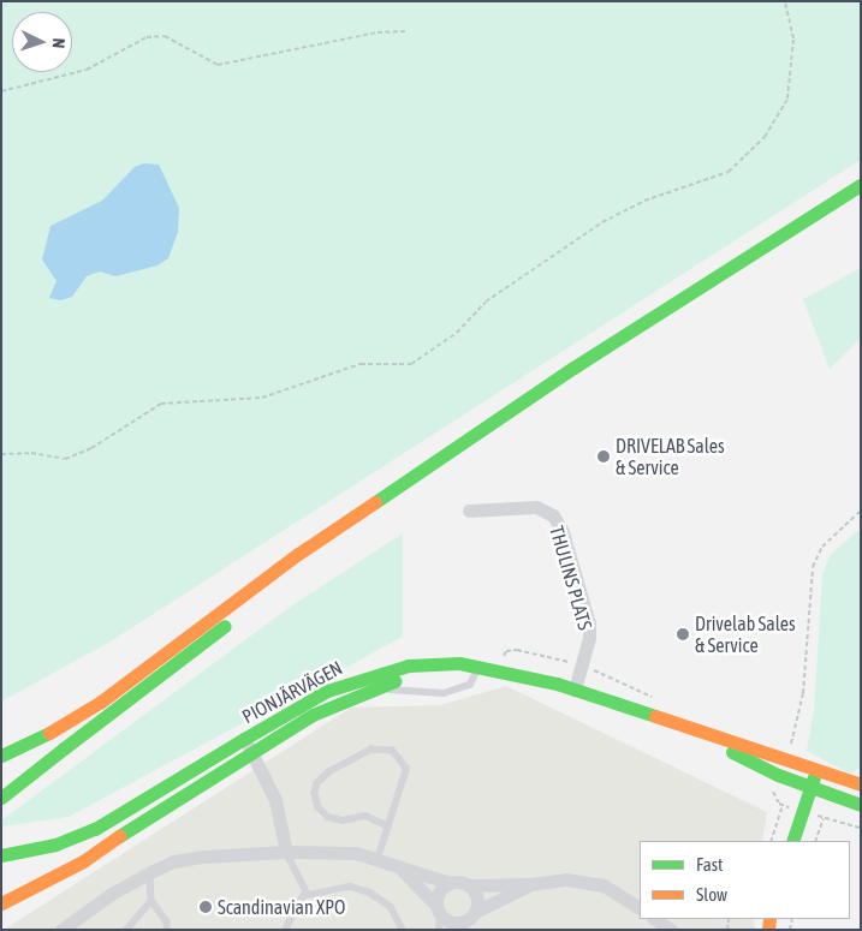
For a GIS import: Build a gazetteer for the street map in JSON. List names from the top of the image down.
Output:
{
  "streets": {
    "main road": ["PIONJÄRVÄGEN"],
    "street": ["THULINS PLATS"]
  },
  "crossings": [
    ["THULINS PLATS", "PIONJÄRVÄGEN"]
  ],
  "places": ["DRIVELAB Sales & Service", "Drivelab Sales & Service", "Scandinavian XPO"],
  "legend": ["Fast", "Slow"],
  "north": "right"
}
